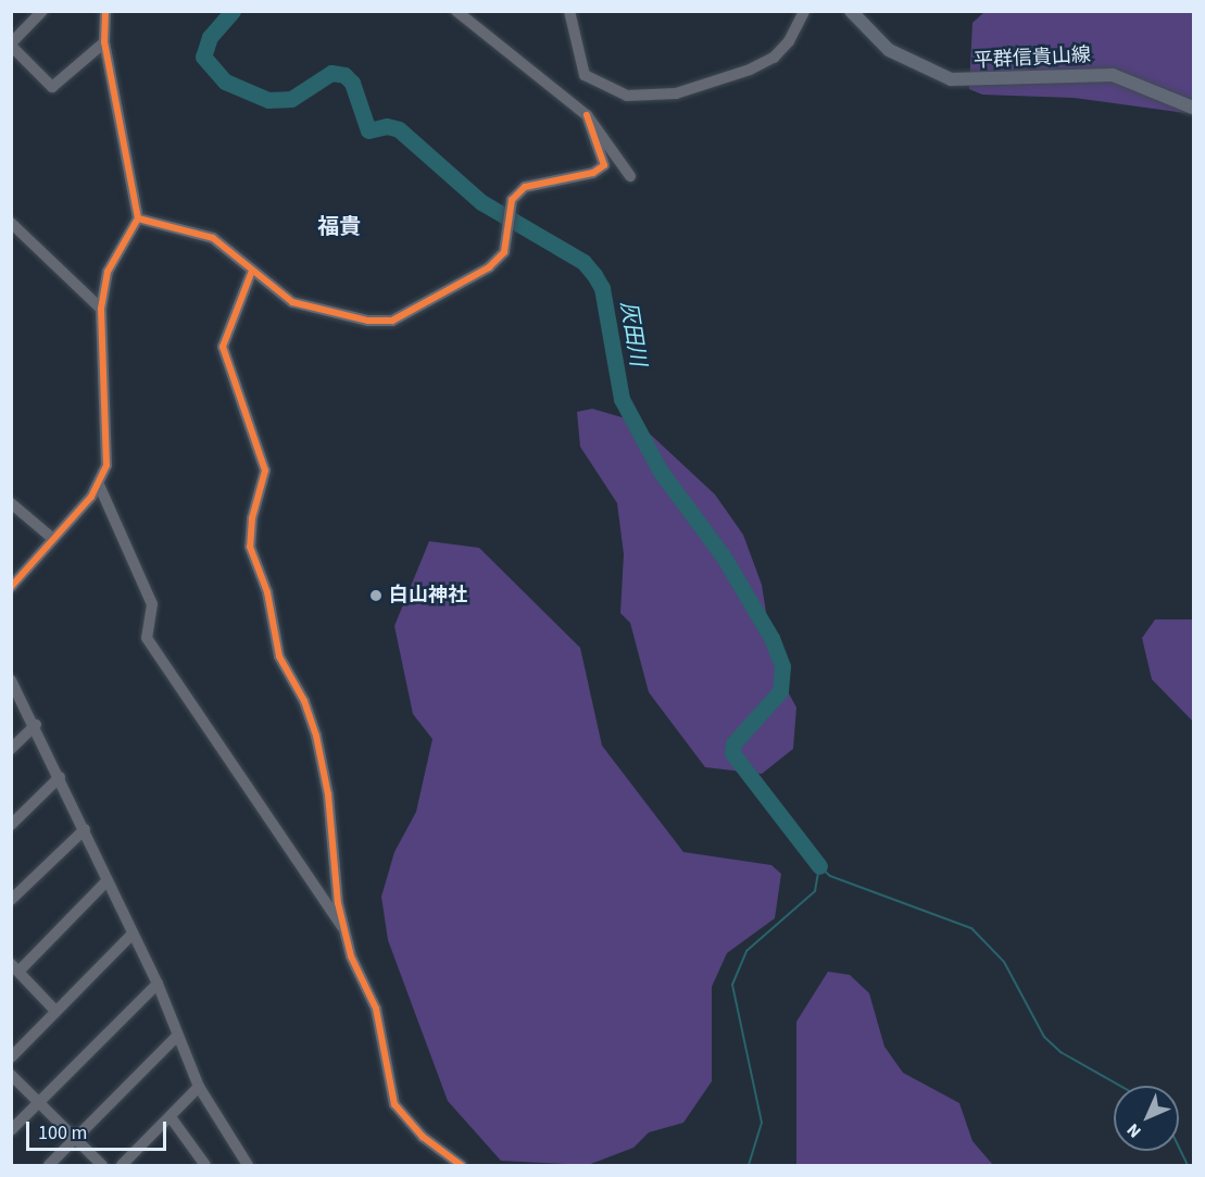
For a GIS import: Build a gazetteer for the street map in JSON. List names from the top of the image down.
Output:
{
  "streets": {
    "main road": ["平群信貴山線"]
  },
  "districts": ["福貴"],
  "water": ["灰田川"],
  "places": ["白山神社"],
  "scale_bar": "100 m",
  "north": "bottom left"
}
